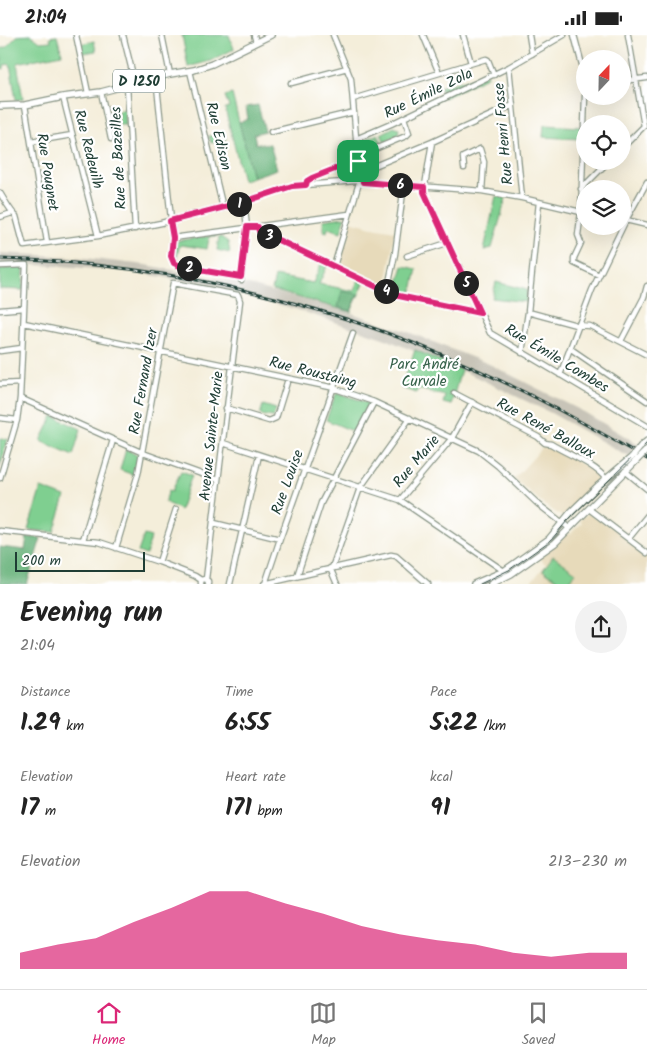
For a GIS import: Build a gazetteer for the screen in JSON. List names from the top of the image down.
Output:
{
  "streets": {
    "main road": ["D 1250"],
    "street": [
      "Rue Émile Zola",
      "Rue Henri Fosse",
      "Rue Edison",
      "Rue Redeuilh",
      "Rue de Bazeilles",
      "Rue Pougnet",
      "Rue Émile Combes",
      "Rue Roustaing",
      "Rue Fernand Izer",
      "Rue René Balloux",
      "Avenue Sainte-Marie",
      "Rue Marie",
      "Rue Louise"
    ]
  },
  "crossings": [
    ["D 1250", "Rue Edison"],
    ["D 1250", "Rue Redeuilh"],
    ["D 1250", "Rue de Bazeilles"],
    ["D 1250", "Rue Pougnet"],
    ["Rue Émile Zola", "Rue Henri Fosse"],
    ["Rue Roustaing", "Rue Fernand Izer"],
    ["Rue Roustaing", "Avenue Sainte-Marie"],
    ["Rue Roustaing", "Rue Marie"],
    ["Rue Roustaing", "Rue Louise"],
    ["Rue Fernand Izer", "Avenue Sainte-Marie"]
  ],
  "parks": ["Parc André Curvale"],
  "scale_bar": "200 m",
  "north": "top",
  "page": {
    "status": "21:04",
    "pins": [
      "6",
      "1",
      "3",
      "2",
      "5",
      "4"
    ],
    "scale": "200 m",
    "heading": ["Evening run", "21:04"],
    "stats": [
      ["Distance", "1.29 km"],
      ["Time", "6:55"],
      ["Pace", "5:22 /km"],
      ["Elevation", "17 m"],
      ["Heart rate", "171 bpm"],
      ["kcal", "91"]
    ],
    "chart": ["Elevation", "213–230 m"],
    "tabs": ["Home", "Map", "Saved"]
  }
}
